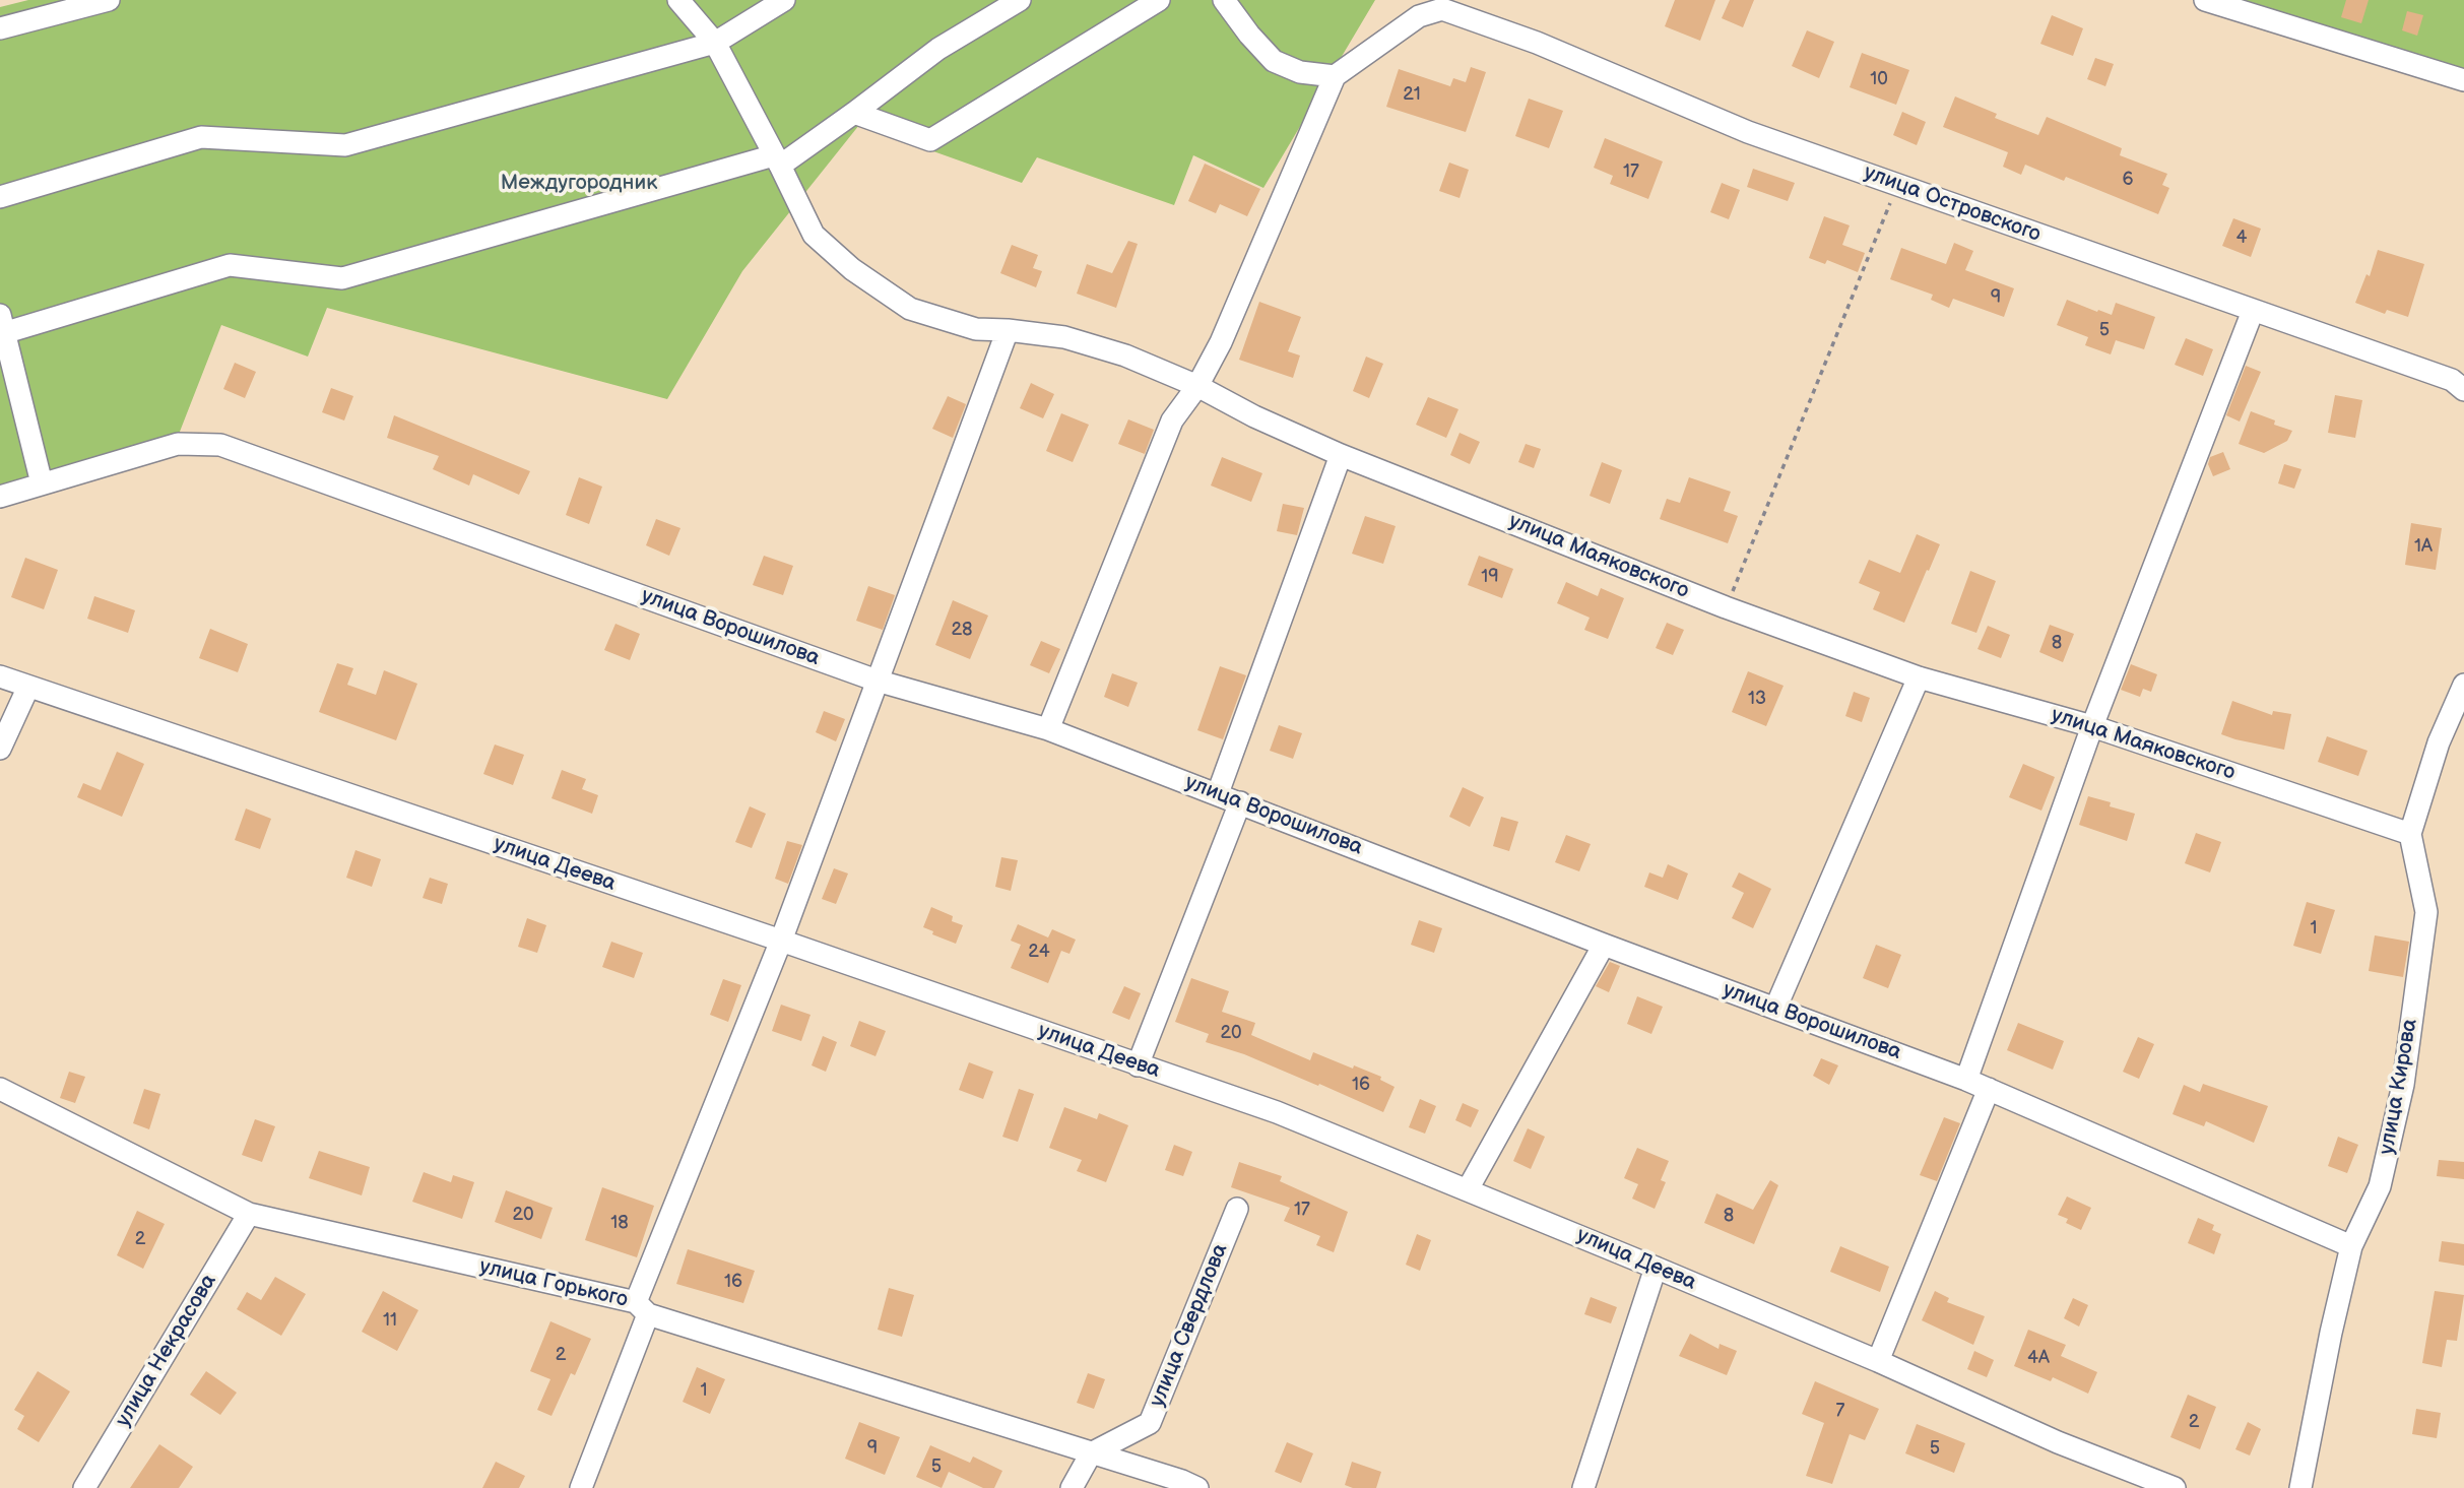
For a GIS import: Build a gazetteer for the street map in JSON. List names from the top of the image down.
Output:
{
  "streets": {
    "street": [
      "улица Островского",
      "улица Маяковского",
      "улица Ворошилова",
      "улица Деева",
      "улица Кирова",
      "улица Горького",
      "улица Свердлова",
      "улица Некрасова"
    ]
  },
  "crossings": [
    ["улица Маяковского", "улица Кирова"],
    ["улица Ворошилова", "улица Кирова"],
    ["улица Горького", "улица Свердлова"],
    ["улица Горького", "улица Некрасова"]
  ],
  "parks": ["Междугородник"],
  "house_numbers": [
    "10",
    "21",
    "17",
    "6",
    "4",
    "9",
    "5",
    "1А",
    "19",
    "28",
    "8",
    "13",
    "1",
    "24",
    "20",
    "16",
    "17",
    "20",
    "8",
    "18",
    "2",
    "16",
    "11",
    "2",
    "4А",
    "1",
    "7",
    "2",
    "9",
    "5",
    "5"
  ]
}
